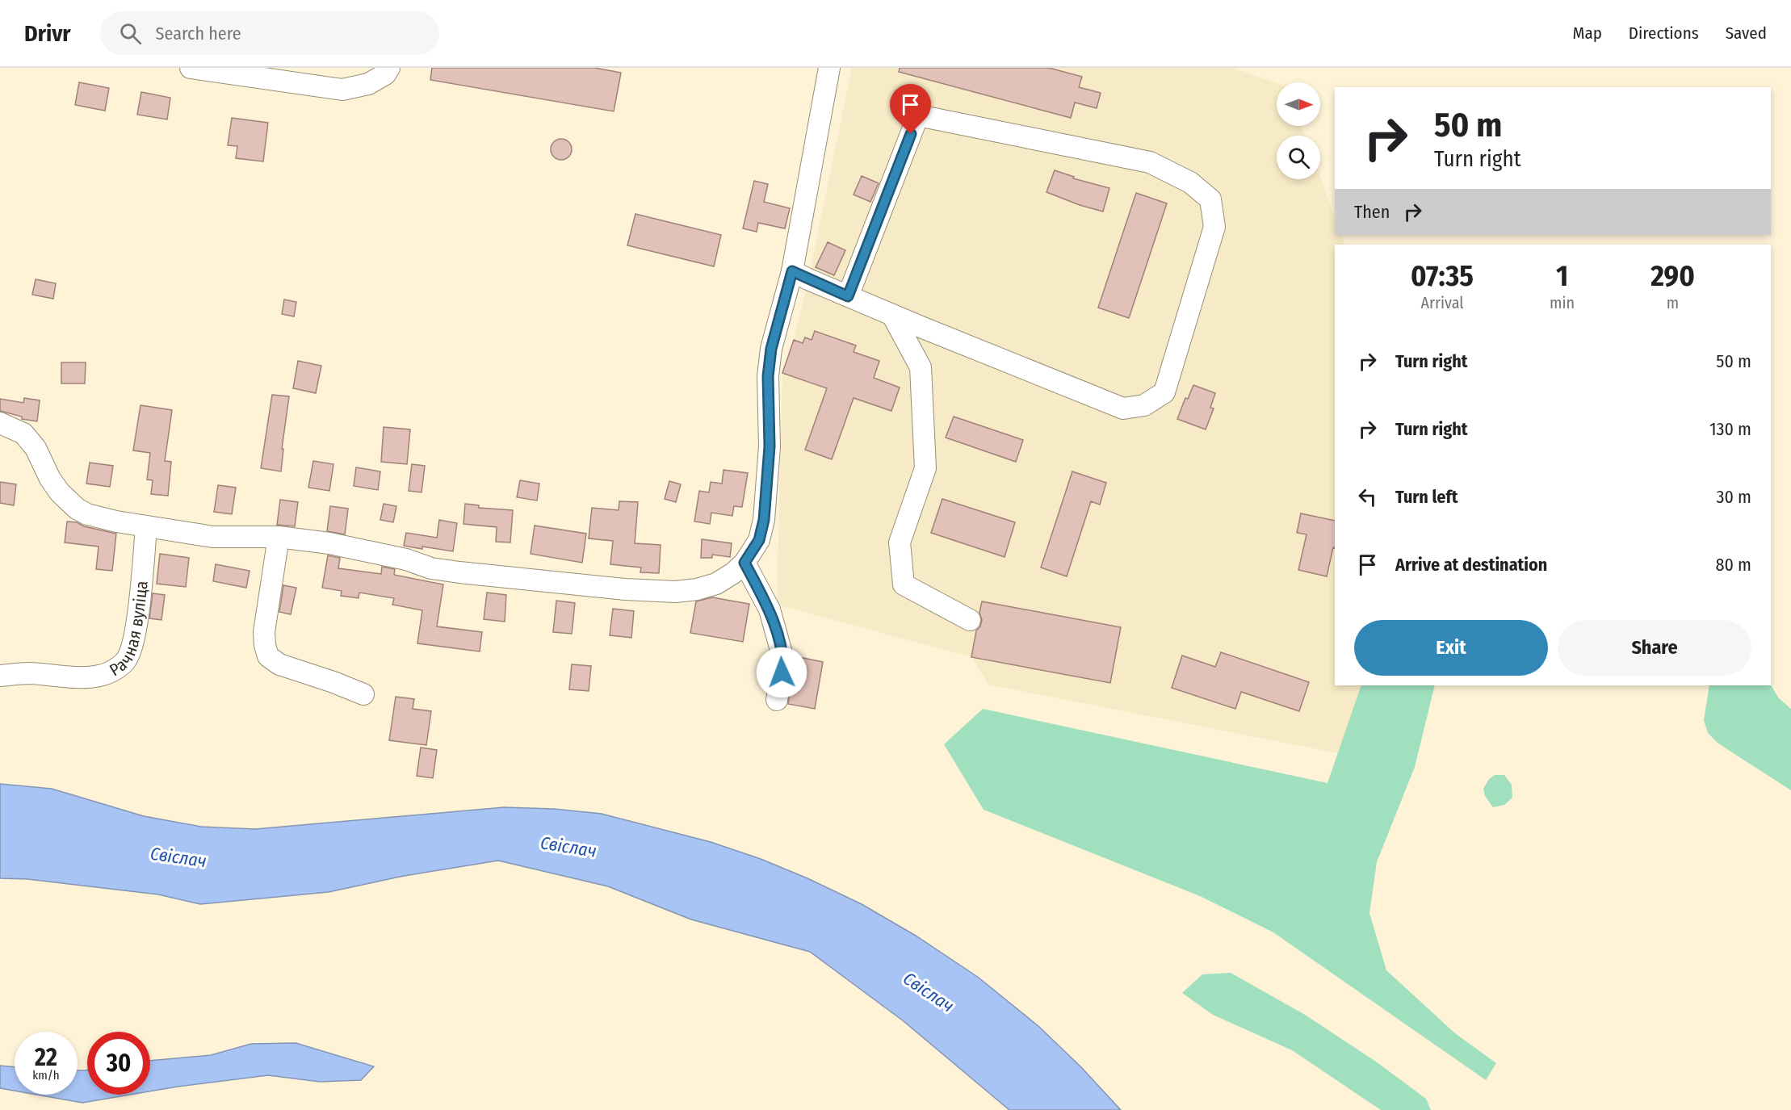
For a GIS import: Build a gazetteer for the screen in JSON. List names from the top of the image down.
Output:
{
  "streets": {
    "street": ["Рачная вуліца"]
  },
  "water": ["Свіслач"],
  "north": "right",
  "page": {
    "header": "Drivr",
    "search": "Search here",
    "nav": ["Map", "Directions", "Saved"],
    "turn": ["50 m", "Turn right"],
    "then": "Then",
    "eta": [
      "07:35",
      "Arrival",
      "1",
      "min",
      "290",
      "m"
    ],
    "list": [
      {
        "name": "Turn right",
        "value": "50 m"
      },
      {
        "name": "Turn right",
        "value": "130 m"
      },
      {
        "name": "Turn left",
        "value": "30 m"
      },
      {
        "name": "Arrive at destination",
        "value": "80 m"
      }
    ],
    "buttons": ["Exit", "Share"],
    "speed": "22 km/h",
    "limit": "30"
  }
}
